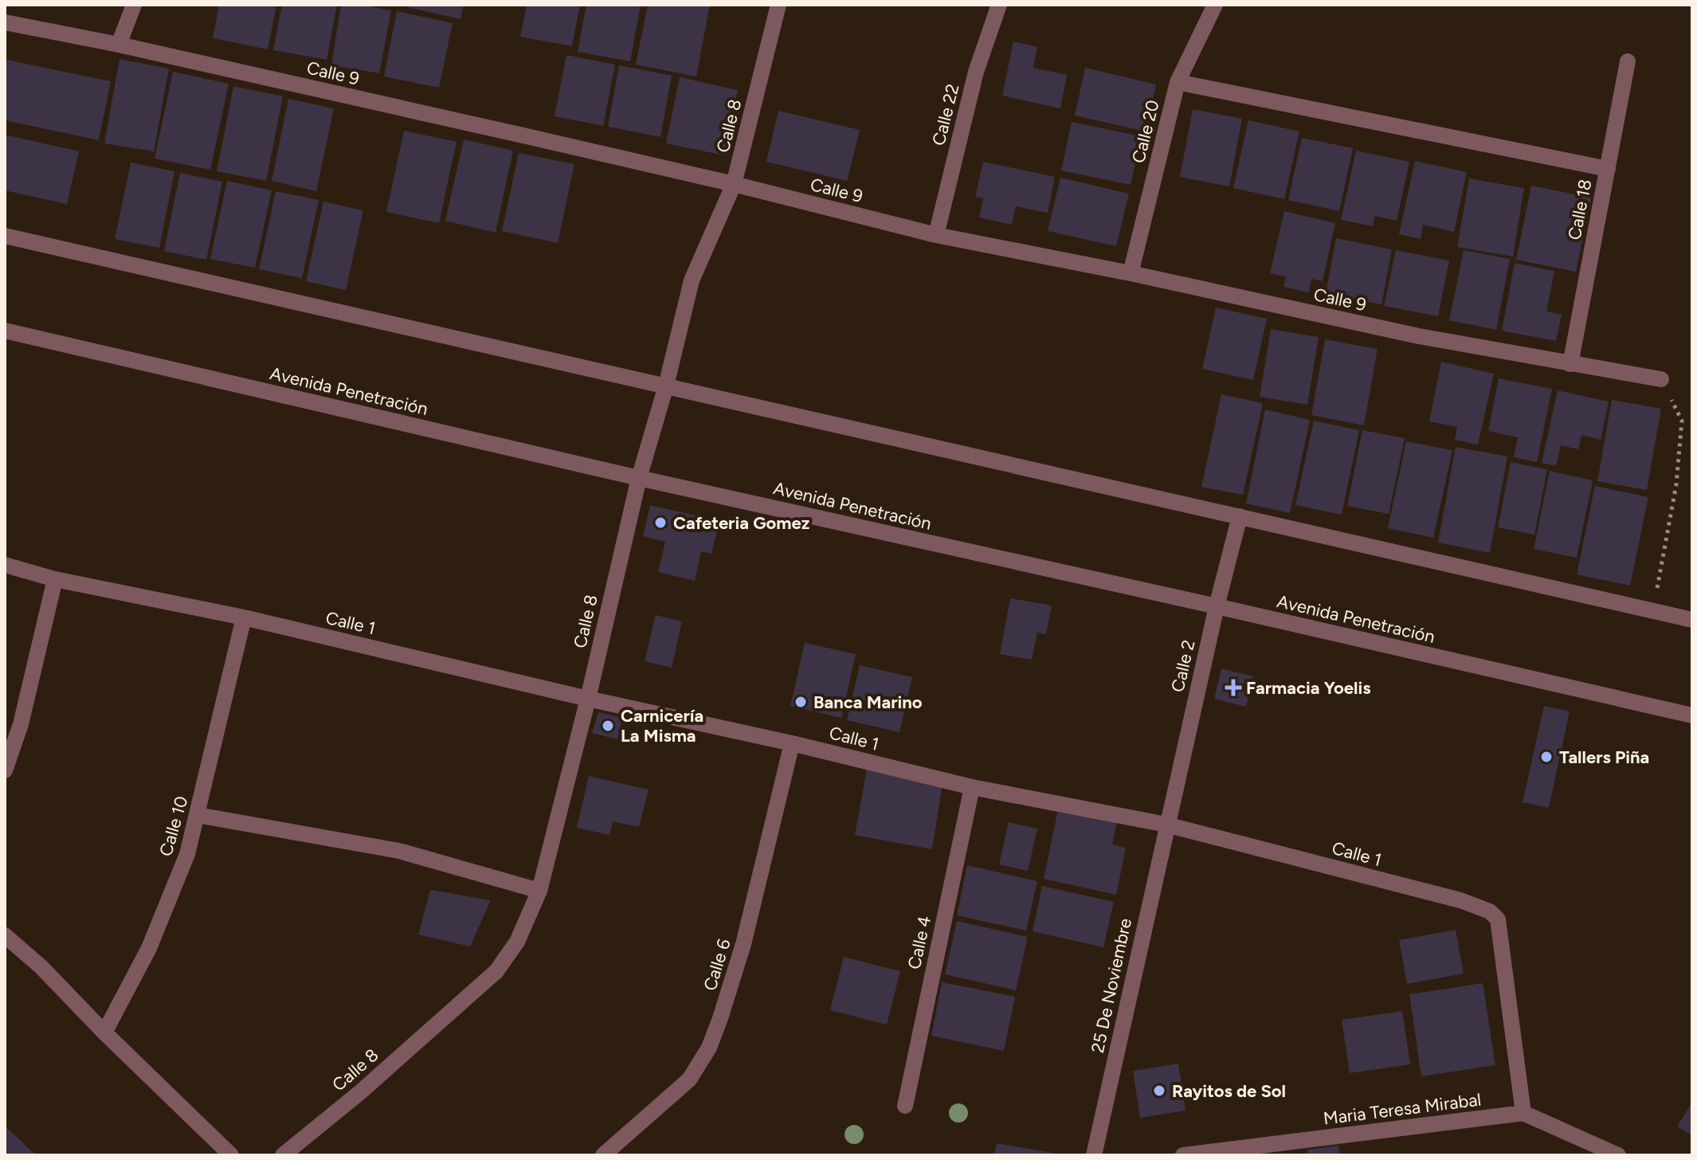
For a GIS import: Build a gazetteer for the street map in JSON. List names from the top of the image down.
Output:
{
  "streets": {
    "street": [
      "Calle 9",
      "Calle 22",
      "Calle 8",
      "Calle 20",
      "Calle 18",
      "Avenida Penetración",
      "Calle 1",
      "Calle 2",
      "Calle 10",
      "Calle 4",
      "Calle 6",
      "25 De Noviembre",
      "Maria Teresa Mirabal"
    ]
  },
  "crossings": [
    ["Calle 9", "Calle 22"],
    ["Calle 9", "Calle 8"],
    ["Calle 9", "Calle 20"],
    ["Calle 9", "Calle 18"],
    ["Calle 8", "Avenida Penetración"],
    ["Calle 8", "Calle 1"],
    ["Avenida Penetración", "Calle 2"],
    ["Calle 1", "Calle 2"],
    ["Calle 1", "Calle 10"],
    ["Calle 1", "Calle 4"],
    ["Calle 1", "Calle 6"],
    ["Calle 1", "25 De Noviembre"],
    ["Calle 1", "Maria Teresa Mirabal"],
    ["Calle 2", "25 De Noviembre"]
  ],
  "places": {
    "other": [
      "Cafeteria Gomez",
      "Banca Marino",
      "Carnicería La Misma",
      "Tallers Piña",
      "Rayitos de Sol"
    ],
    "health": ["Farmacia Yoelis"]
  }
}
